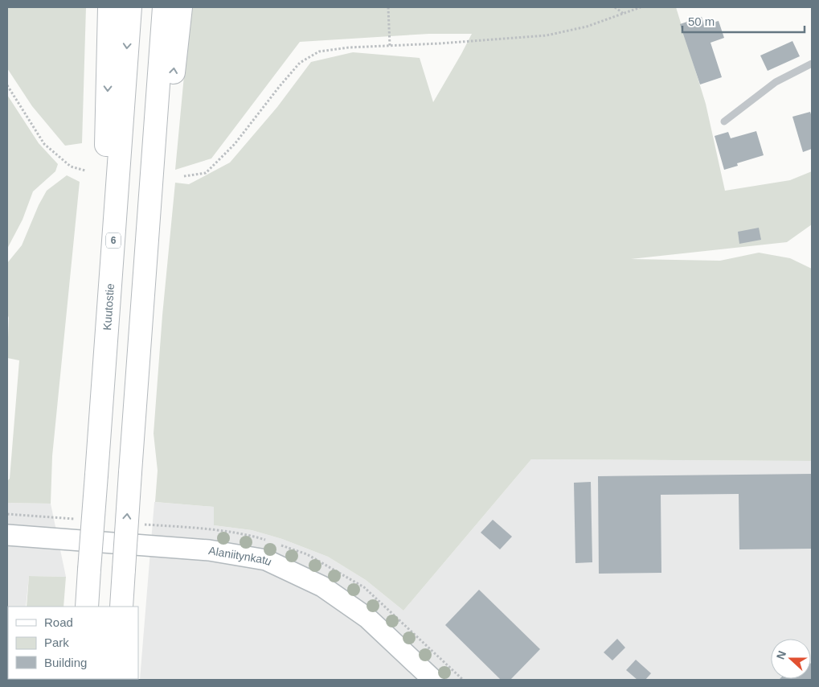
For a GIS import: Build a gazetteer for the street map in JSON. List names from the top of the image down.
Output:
{
  "streets": {
    "highway": ["6", "Kuutostie"],
    "main road": ["Alaniitynkatu"]
  },
  "legend": ["Road", "Park", "Building"],
  "scale_bar": "50 m",
  "north": "left"
}
